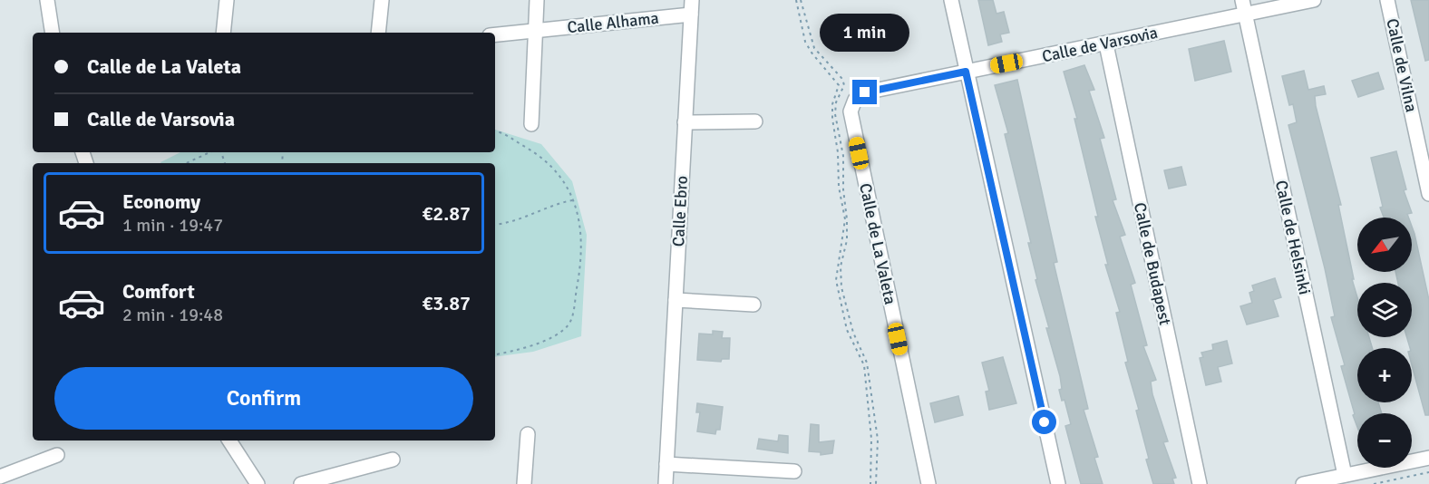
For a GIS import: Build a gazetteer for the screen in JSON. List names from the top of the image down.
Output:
{
  "streets": {
    "street": [
      "Calle Alhama",
      "Calle de Varsovia",
      "Calle de Vilna",
      "Calle Ebro",
      "Calle de Helsinki",
      "Calle de La Valeta",
      "Calle de Budapest"
    ]
  },
  "crossings": [
    ["Calle Alhama", "Calle Ebro"],
    ["Calle de Varsovia", "Calle de Helsinki"],
    ["Calle de Varsovia", "Calle de La Valeta"],
    ["Calle de Varsovia", "Calle de Budapest"]
  ],
  "north": "bottom left",
  "page": {
    "bubble": "1 min",
    "banner": ["Calle de La Valeta", "Calle de Varsovia"],
    "list": [
      {
        "name": "Economy",
        "note": "1 min · 19:47",
        "value": "€2.87"
      },
      {
        "name": "Comfort",
        "note": "2 min · 19:48",
        "value": "€3.87"
      }
    ],
    "map_buttons": ["+", "−"],
    "buttons": "Confirm"
  }
}
